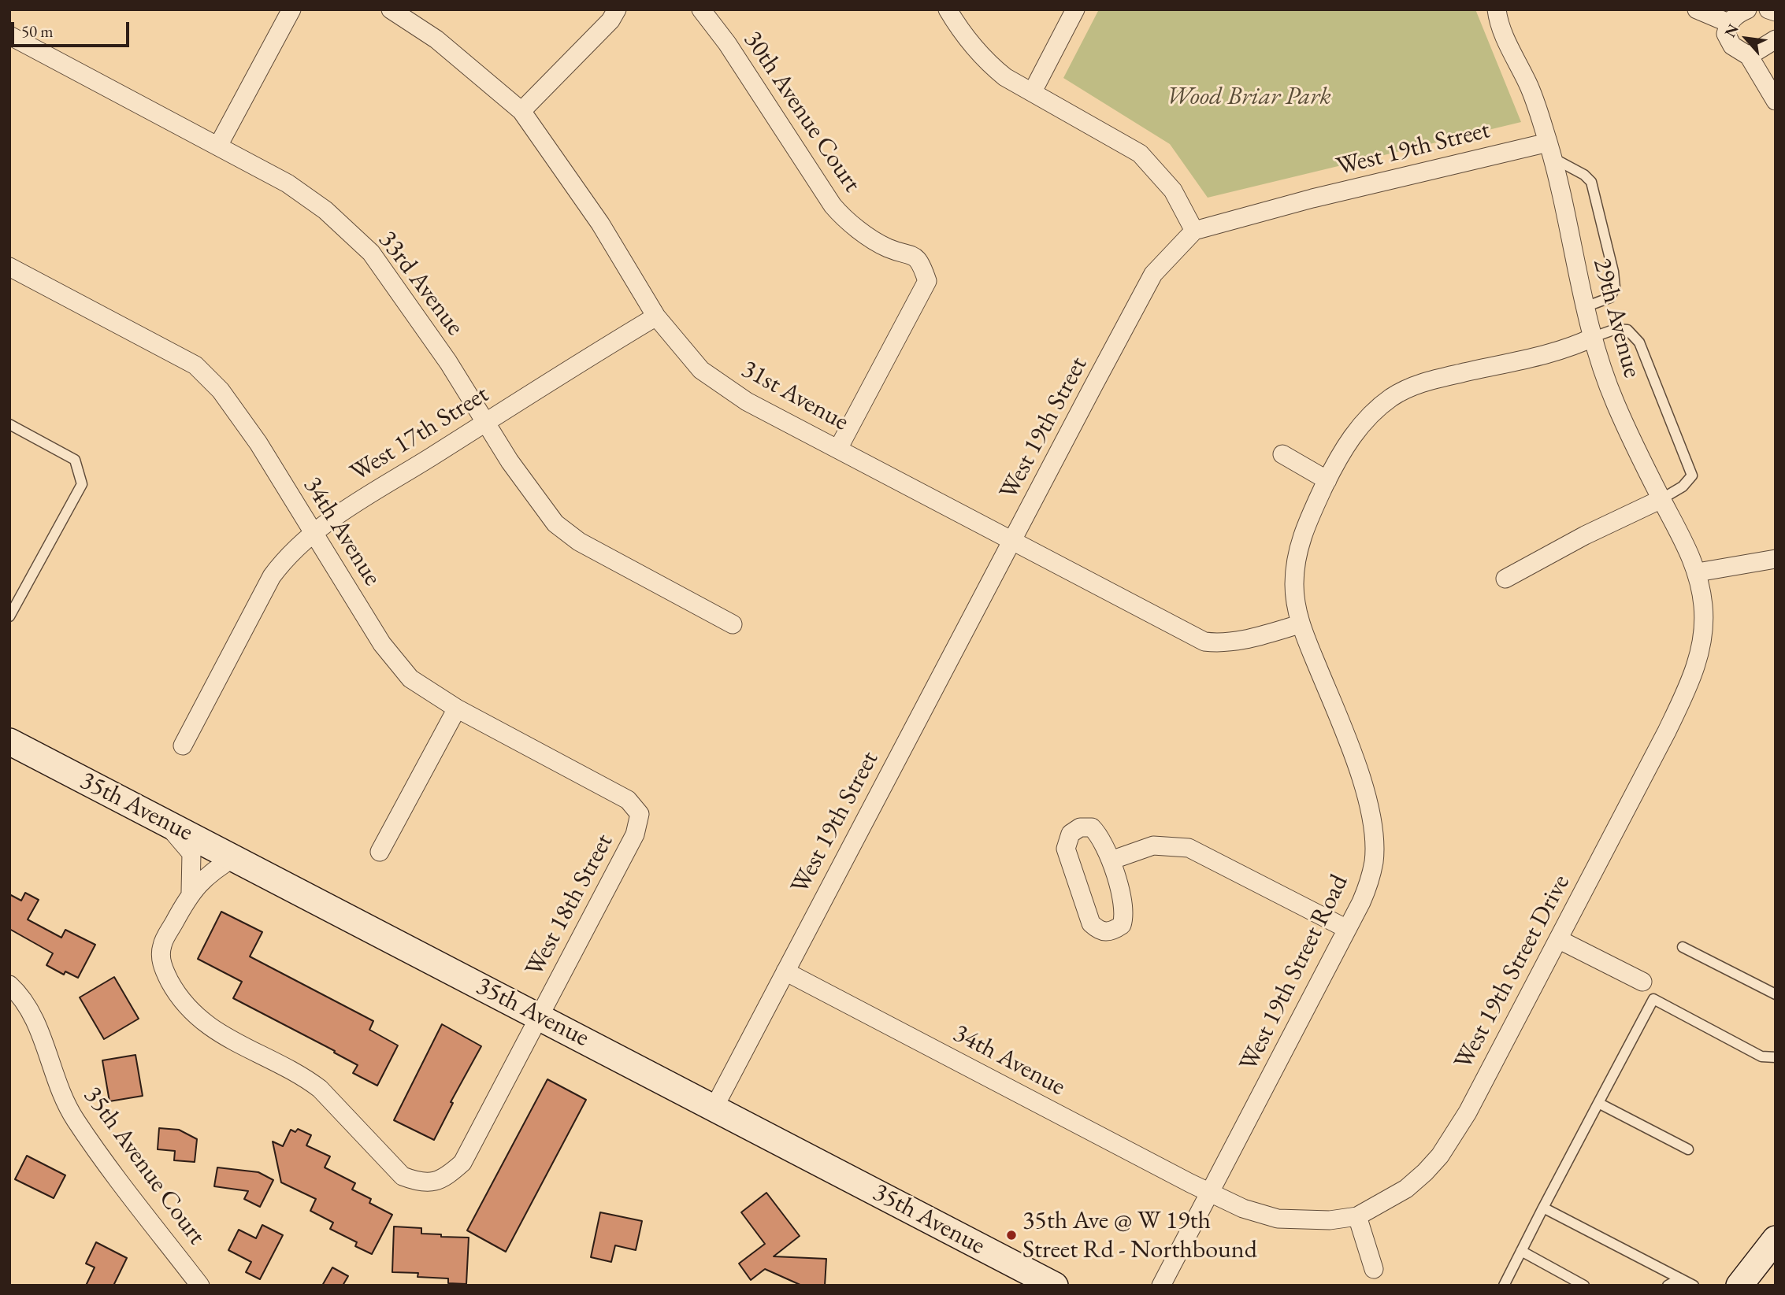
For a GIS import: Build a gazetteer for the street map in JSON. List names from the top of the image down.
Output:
{
  "streets": {
    "main road": ["35th Avenue"],
    "street": [
      "30th Avenue Court",
      "West 19th Street",
      "33rd Avenue",
      "29th Avenue",
      "31st Avenue",
      "West 17th Street",
      "34th Avenue",
      "West 18th Street",
      "West 19th Street Drive",
      "West 19th Street Road",
      "35th Avenue Court"
    ]
  },
  "crossings": [
    ["30th Avenue Court", "31st Avenue"],
    ["West 19th Street", "29th Avenue"],
    ["West 19th Street", "31st Avenue"],
    ["West 19th Street", "34th Avenue"],
    ["West 19th Street", "35th Avenue"],
    ["33rd Avenue", "West 17th Street"],
    ["29th Avenue", "West 19th Street Drive"],
    ["29th Avenue", "West 19th Street Road"],
    ["31st Avenue", "West 17th Street"],
    ["31st Avenue", "West 19th Street Road"],
    ["West 17th Street", "34th Avenue"],
    ["34th Avenue", "West 18th Street"],
    ["34th Avenue", "West 19th Street Drive"],
    ["34th Avenue", "West 19th Street Road"],
    ["35th Avenue", "West 18th Street"],
    ["West 19th Street Drive", "West 19th Street Road"]
  ],
  "parks": ["Wood Briar Park"],
  "places": ["35th Ave @ W 19th Street Rd - Northbound"],
  "scale_bar": "50 m",
  "north": "top left"
}
